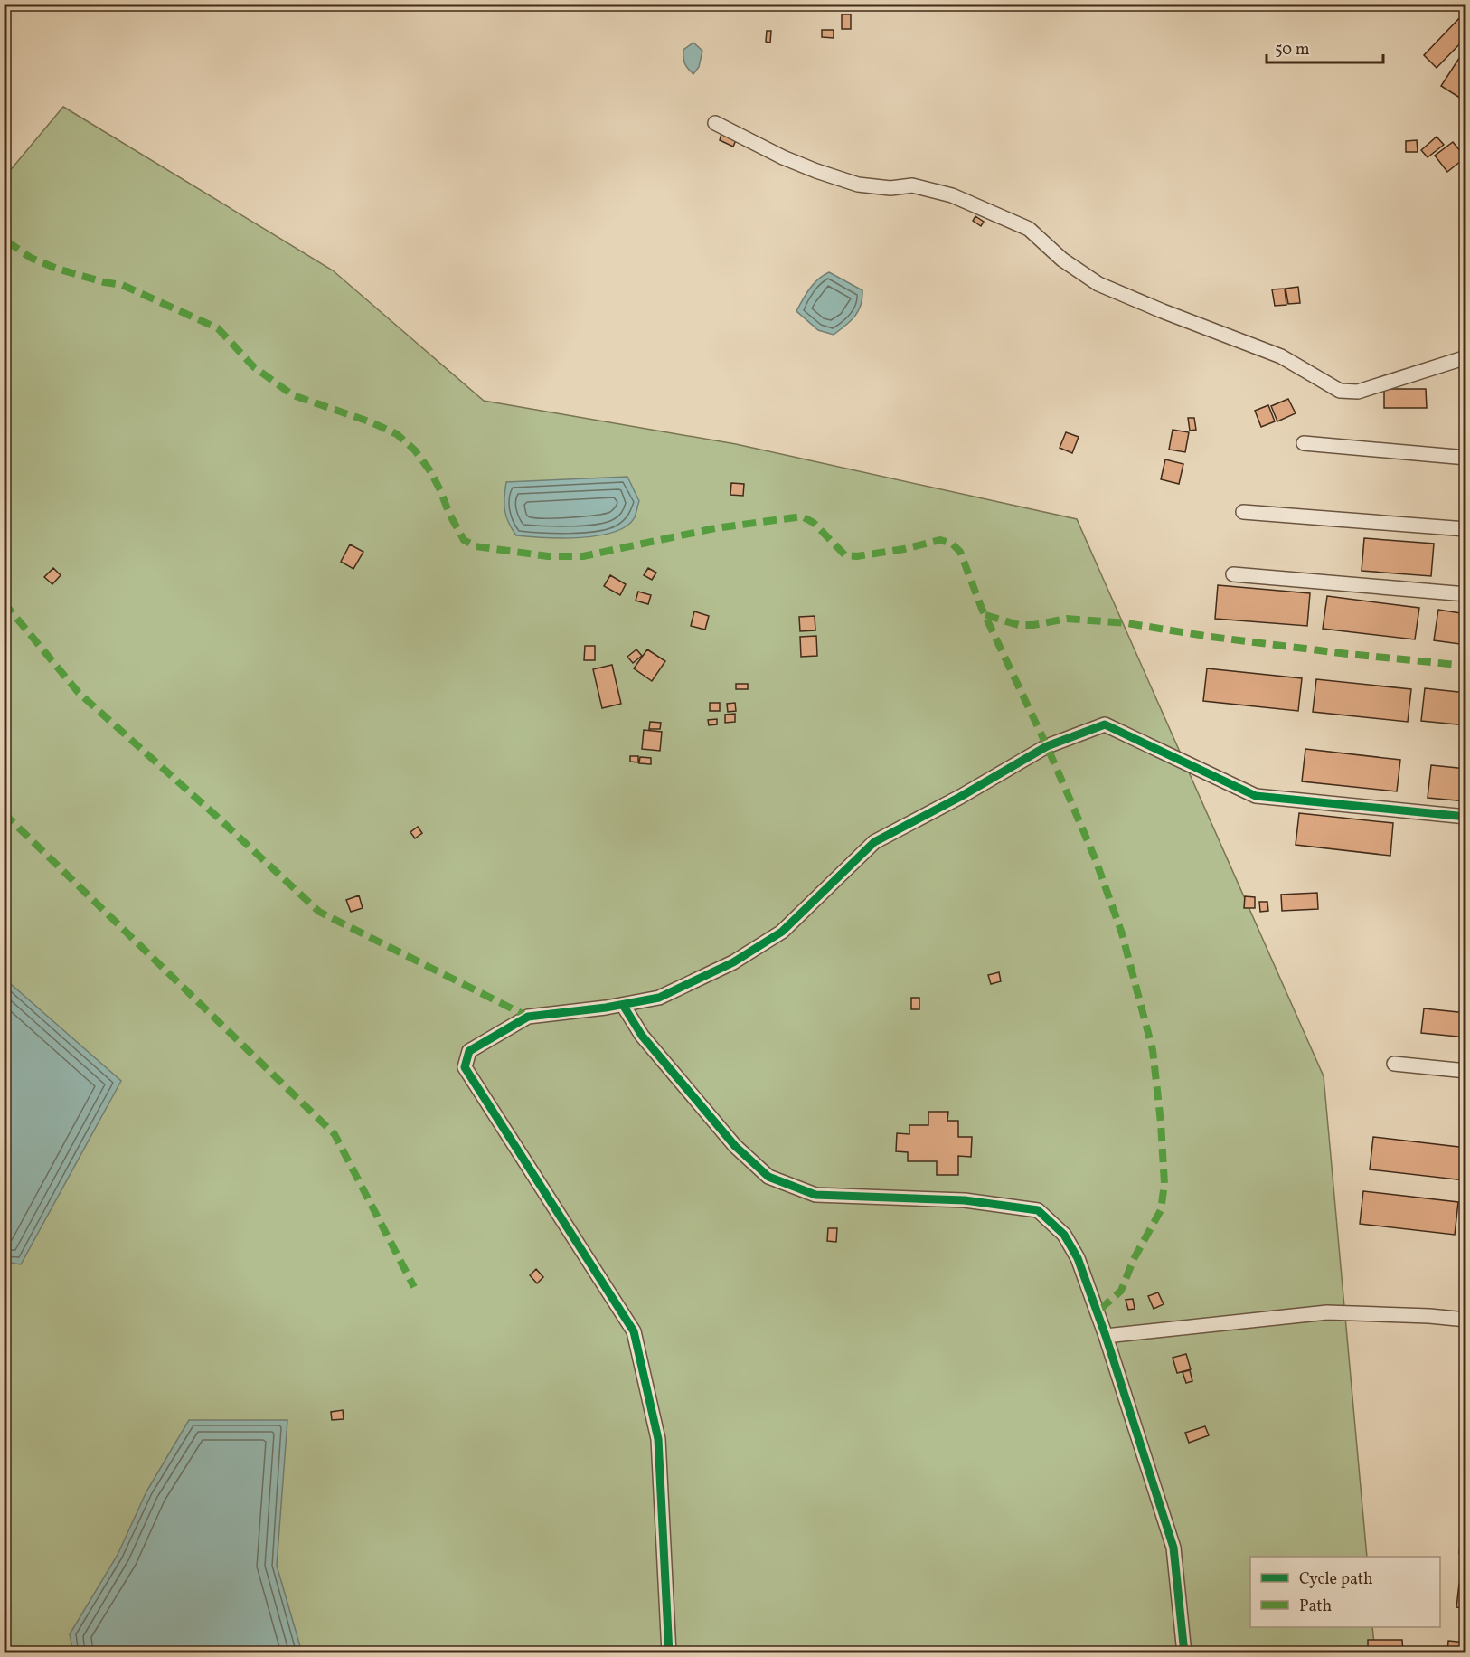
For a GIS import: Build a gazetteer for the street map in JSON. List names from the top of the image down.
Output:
{
  "legend": ["Cycle path", "Path"],
  "scale_bar": "50 m"
}
